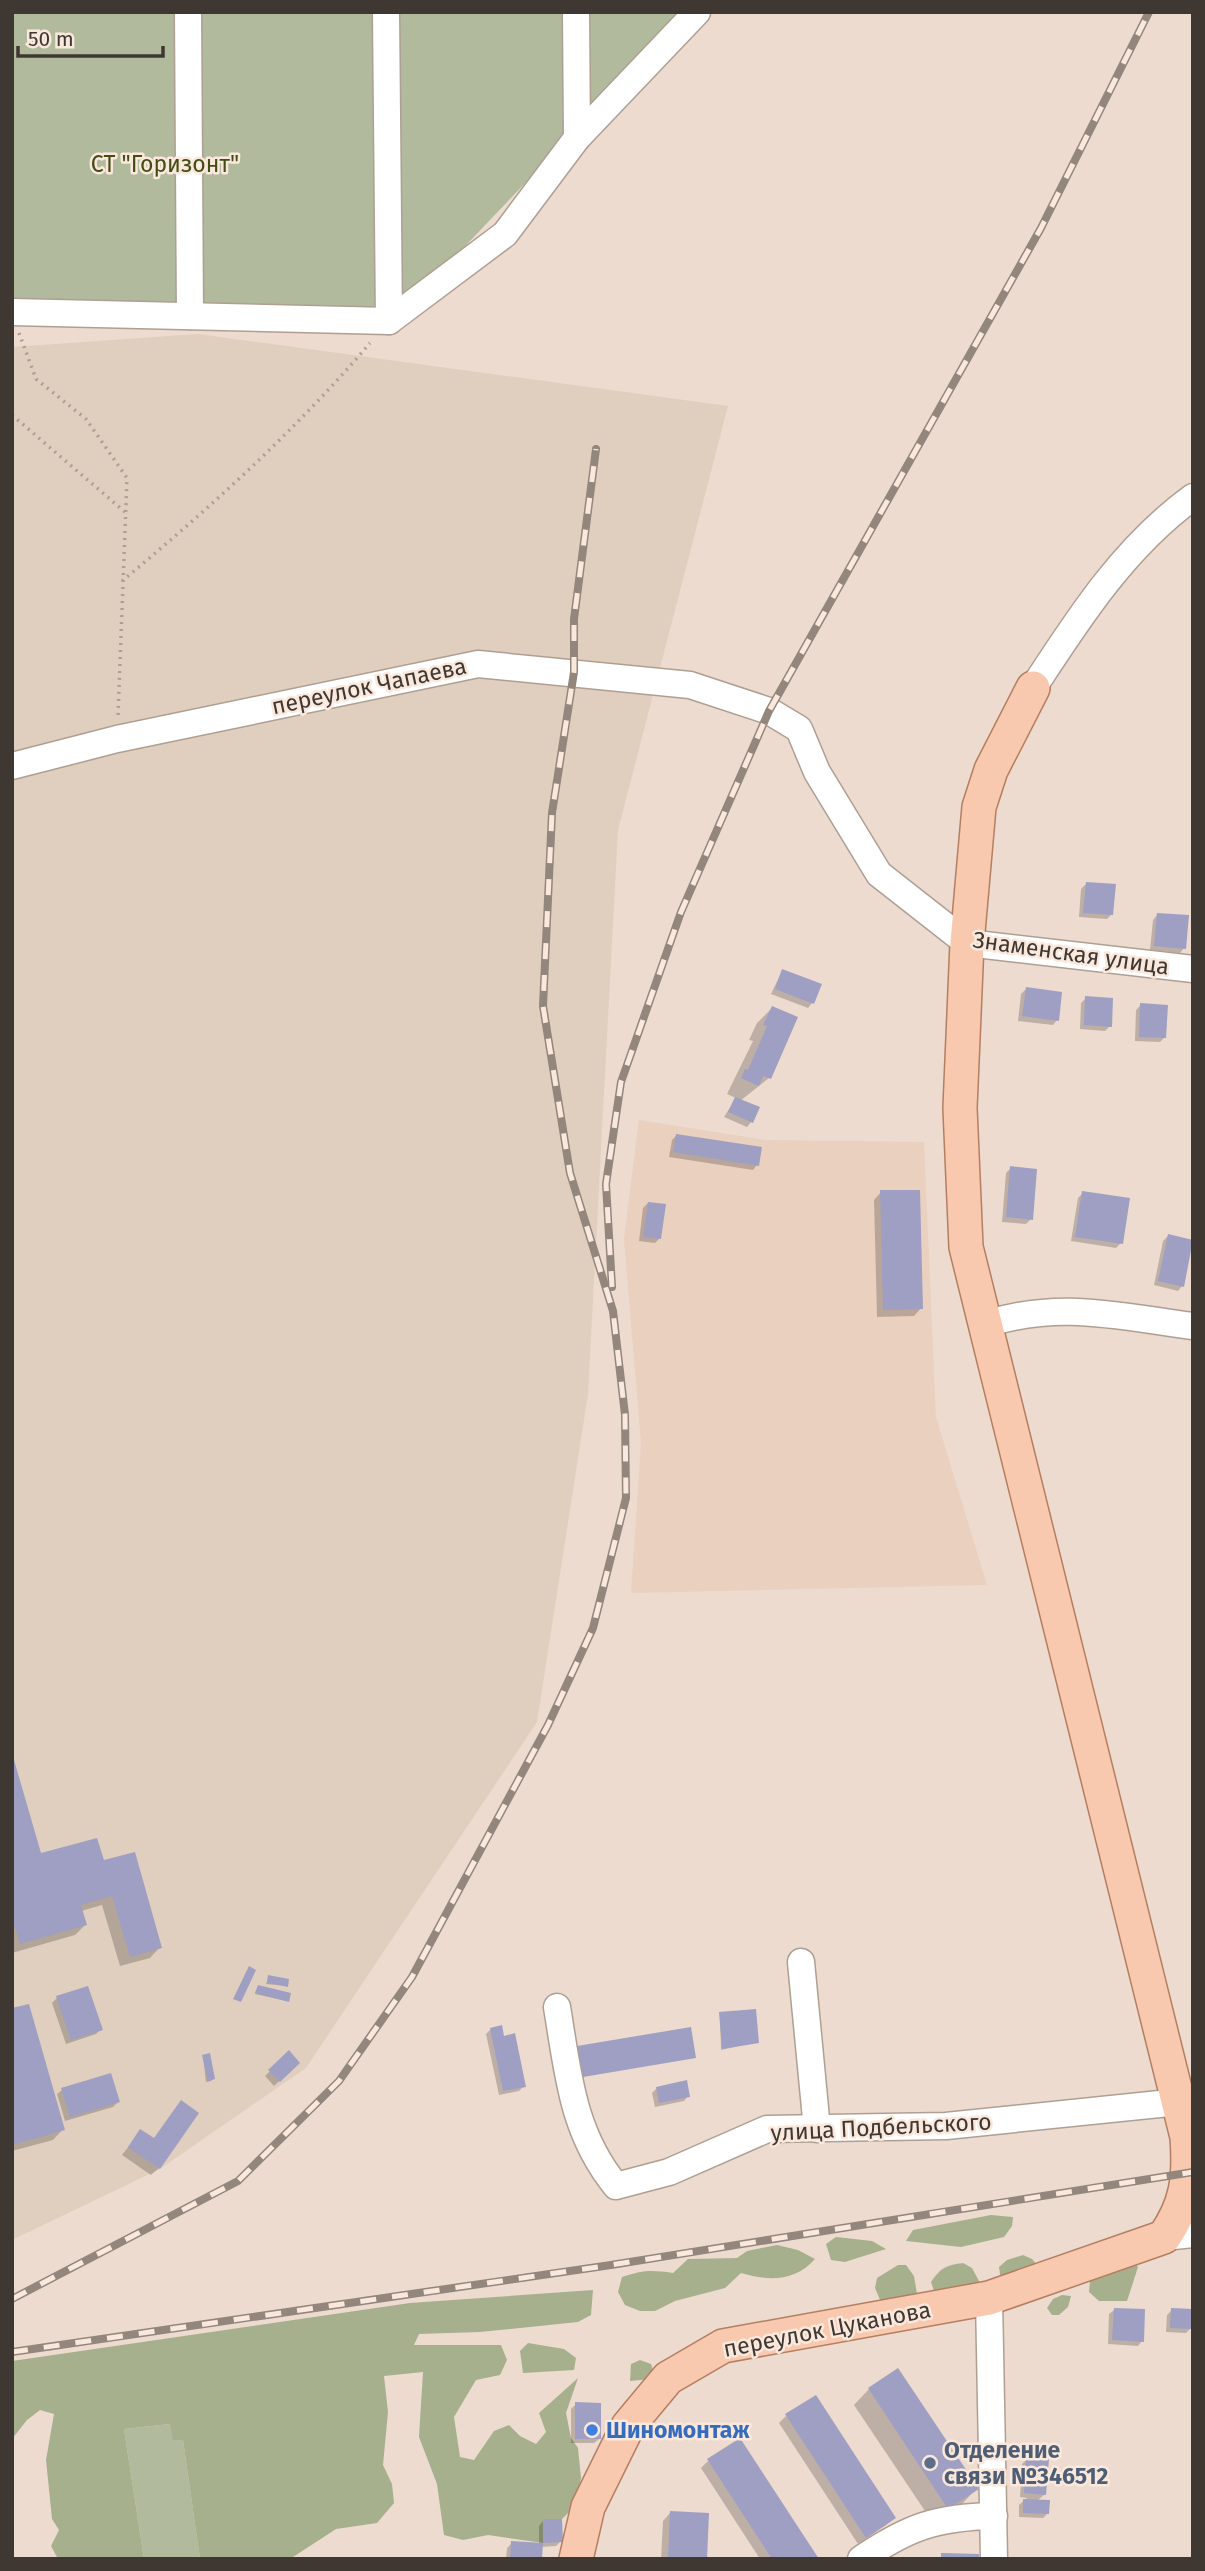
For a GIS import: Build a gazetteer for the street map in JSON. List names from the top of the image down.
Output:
{
  "streets": {
    "main road": ["переулок Цуканова"],
    "street": ["переулок Чапаева", "Знаменская улица", "улица Подбельского"]
  },
  "crossings": [
    ["переулок Чапаева", "Знаменская улица"]
  ],
  "parks": ["СТ \"Горизонт\""],
  "places": ["Шиномонтаж", "Отделение связи №346512"],
  "scale_bar": "50 m"
}
